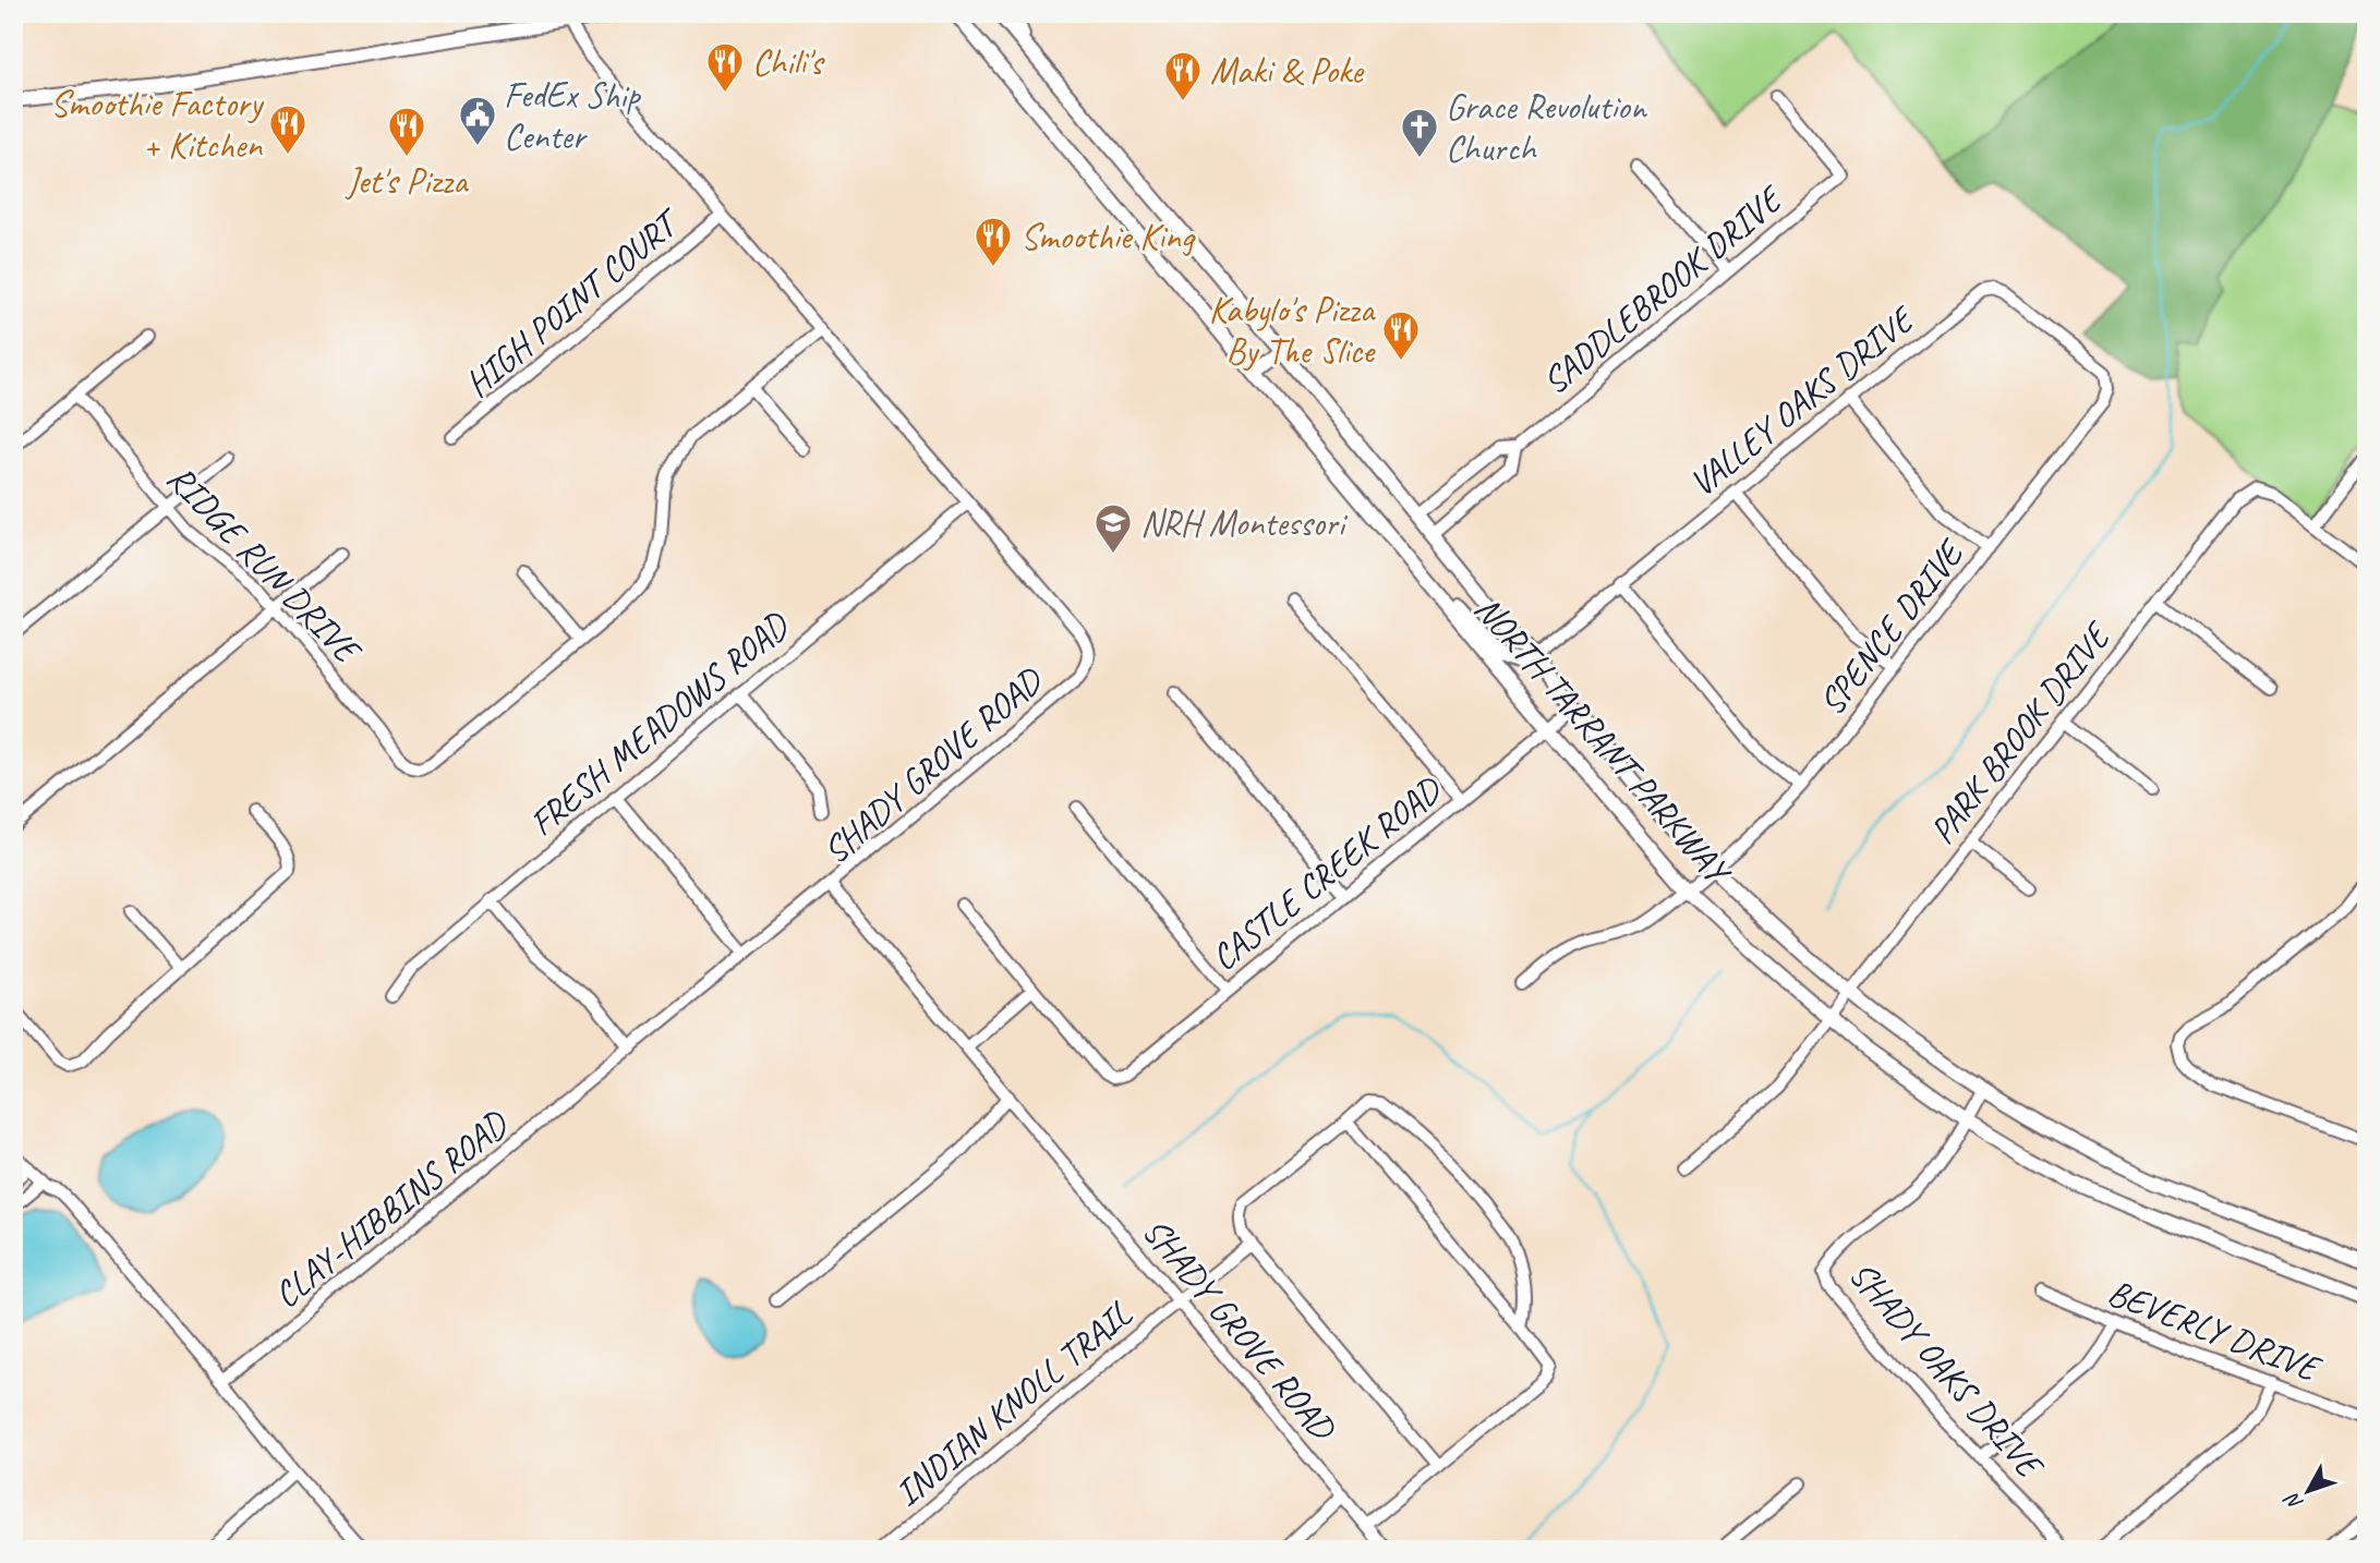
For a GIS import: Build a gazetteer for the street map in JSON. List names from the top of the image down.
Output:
{
  "streets": {
    "main road": ["NORTH TARRANT PARKWAY"],
    "street": [
      "SADDLEBROOK DRIVE",
      "HIGH POINT COURT",
      "VALLEY OAKS DRIVE",
      "RIDGE RUN DRIVE",
      "SPENCE DRIVE",
      "FRESH MEADOWS ROAD",
      "PARK BROOK DRIVE",
      "SHADY GROVE ROAD",
      "CASTLE CREEK ROAD",
      "CLAY-HIBBINS ROAD",
      "BEVERLY DRIVE",
      "SHADY OAKS DRIVE",
      "INDIAN KNOLL TRAIL"
    ]
  },
  "crossings": [
    ["SADDLEBROOK DRIVE", "NORTH TARRANT PARKWAY"],
    ["HIGH POINT COURT", "SHADY GROVE ROAD"],
    ["VALLEY OAKS DRIVE", "SPENCE DRIVE"],
    ["VALLEY OAKS DRIVE", "NORTH TARRANT PARKWAY"],
    ["SPENCE DRIVE", "NORTH TARRANT PARKWAY"],
    ["FRESH MEADOWS ROAD", "SHADY GROVE ROAD"],
    ["PARK BROOK DRIVE", "NORTH TARRANT PARKWAY"],
    ["NORTH TARRANT PARKWAY", "CASTLE CREEK ROAD"],
    ["NORTH TARRANT PARKWAY", "SHADY OAKS DRIVE"],
    ["SHADY GROVE ROAD", "CLAY-HIBBINS ROAD"],
    ["SHADY GROVE ROAD", "INDIAN KNOLL TRAIL"]
  ],
  "places": {
    "restaurant": [
      "Chili's",
      "Maki & Poke",
      "Smoothie Factory + Kitchen",
      "Jet's Pizza",
      "Smoothie King",
      "Kabylo's Pizza By The Slice"
    ],
    "public building": ["FedEx Ship Center"],
    "church": ["Grace Revolution Church"],
    "school or university": ["NRH Montessori"]
  },
  "north": "bottom left"
}
